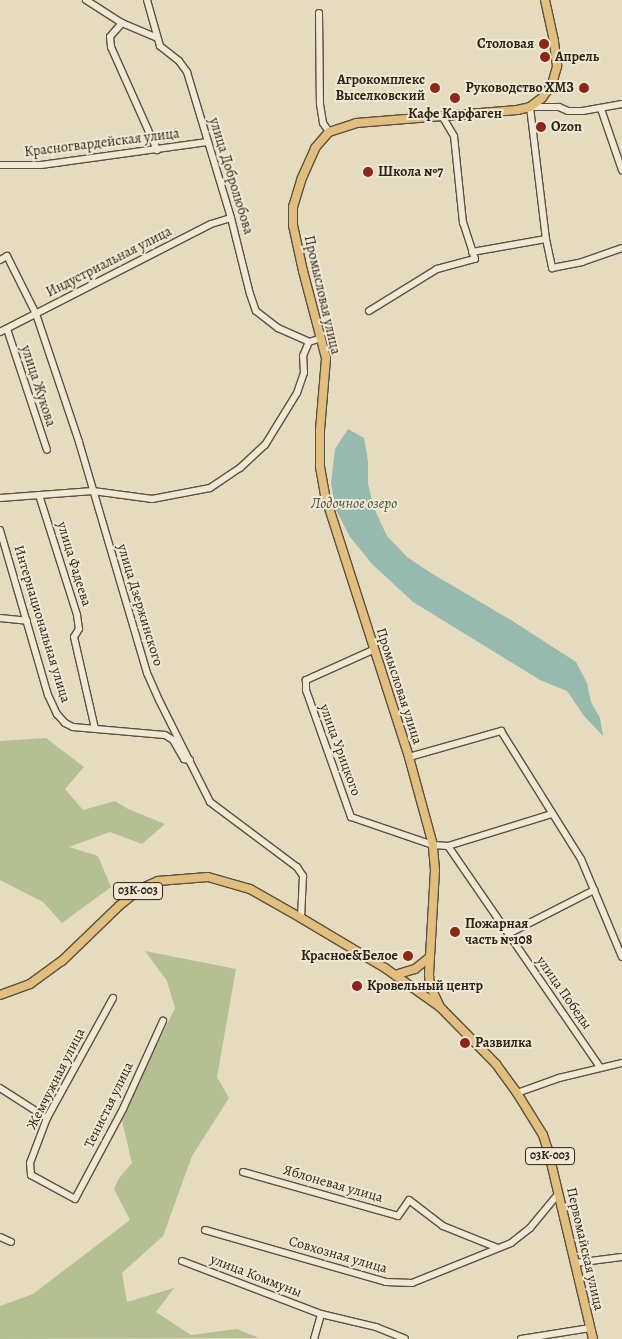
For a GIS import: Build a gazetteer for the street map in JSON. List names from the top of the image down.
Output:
{
  "streets": {
    "main road": ["Промысловая улица", "03К-003", "Первомайская улица"],
    "street": [
      "Красногвардейская улица",
      "улица Добролюбова",
      "Индустриальная улица",
      "улица Жукова",
      "улица Фадеева",
      "улица Дзержинского",
      "Интернациональная улица",
      "улица Урицкого",
      "улица Победы",
      "Жемчужная улица",
      "Тенистая улица",
      "Яблоневая улица",
      "Совхозная улица",
      "улица Коммуны"
    ]
  },
  "crossings": [
    ["Красногвардейская улица", "улица Добролюбова"],
    ["улица Добролюбова", "Индустриальная улица"],
    ["Индустриальная улица", "улица Жукова"],
    ["Индустриальная улица", "улица Дзержинского"],
    ["Промысловая улица", "улица Урицкого"],
    ["Промысловая улица", "Первомайская улица"],
    ["улица Фадеева", "Интернациональная улица"],
    ["улица Дзержинского", "03К-003"],
    ["улица Дзержинского", "Первомайская улица"],
    ["03К-003", "Первомайская улица"],
    ["Жемчужная улица", "Тенистая улица"],
    ["Яблоневая улица", "Совхозная улица"],
    ["Первомайская улица", "Совхозная улица"]
  ],
  "water": ["Лодочное озеро"],
  "places": [
    "Столовая",
    "Апрель",
    "Агрокомплекс Выселковский",
    "Руководство ХМЗ",
    "Кафе Карфаген",
    "Ozon",
    "Школа №7",
    "Пожарная часть №108",
    "Красное&Белое",
    "Кровельный центр",
    "Развилка"
  ]
}
